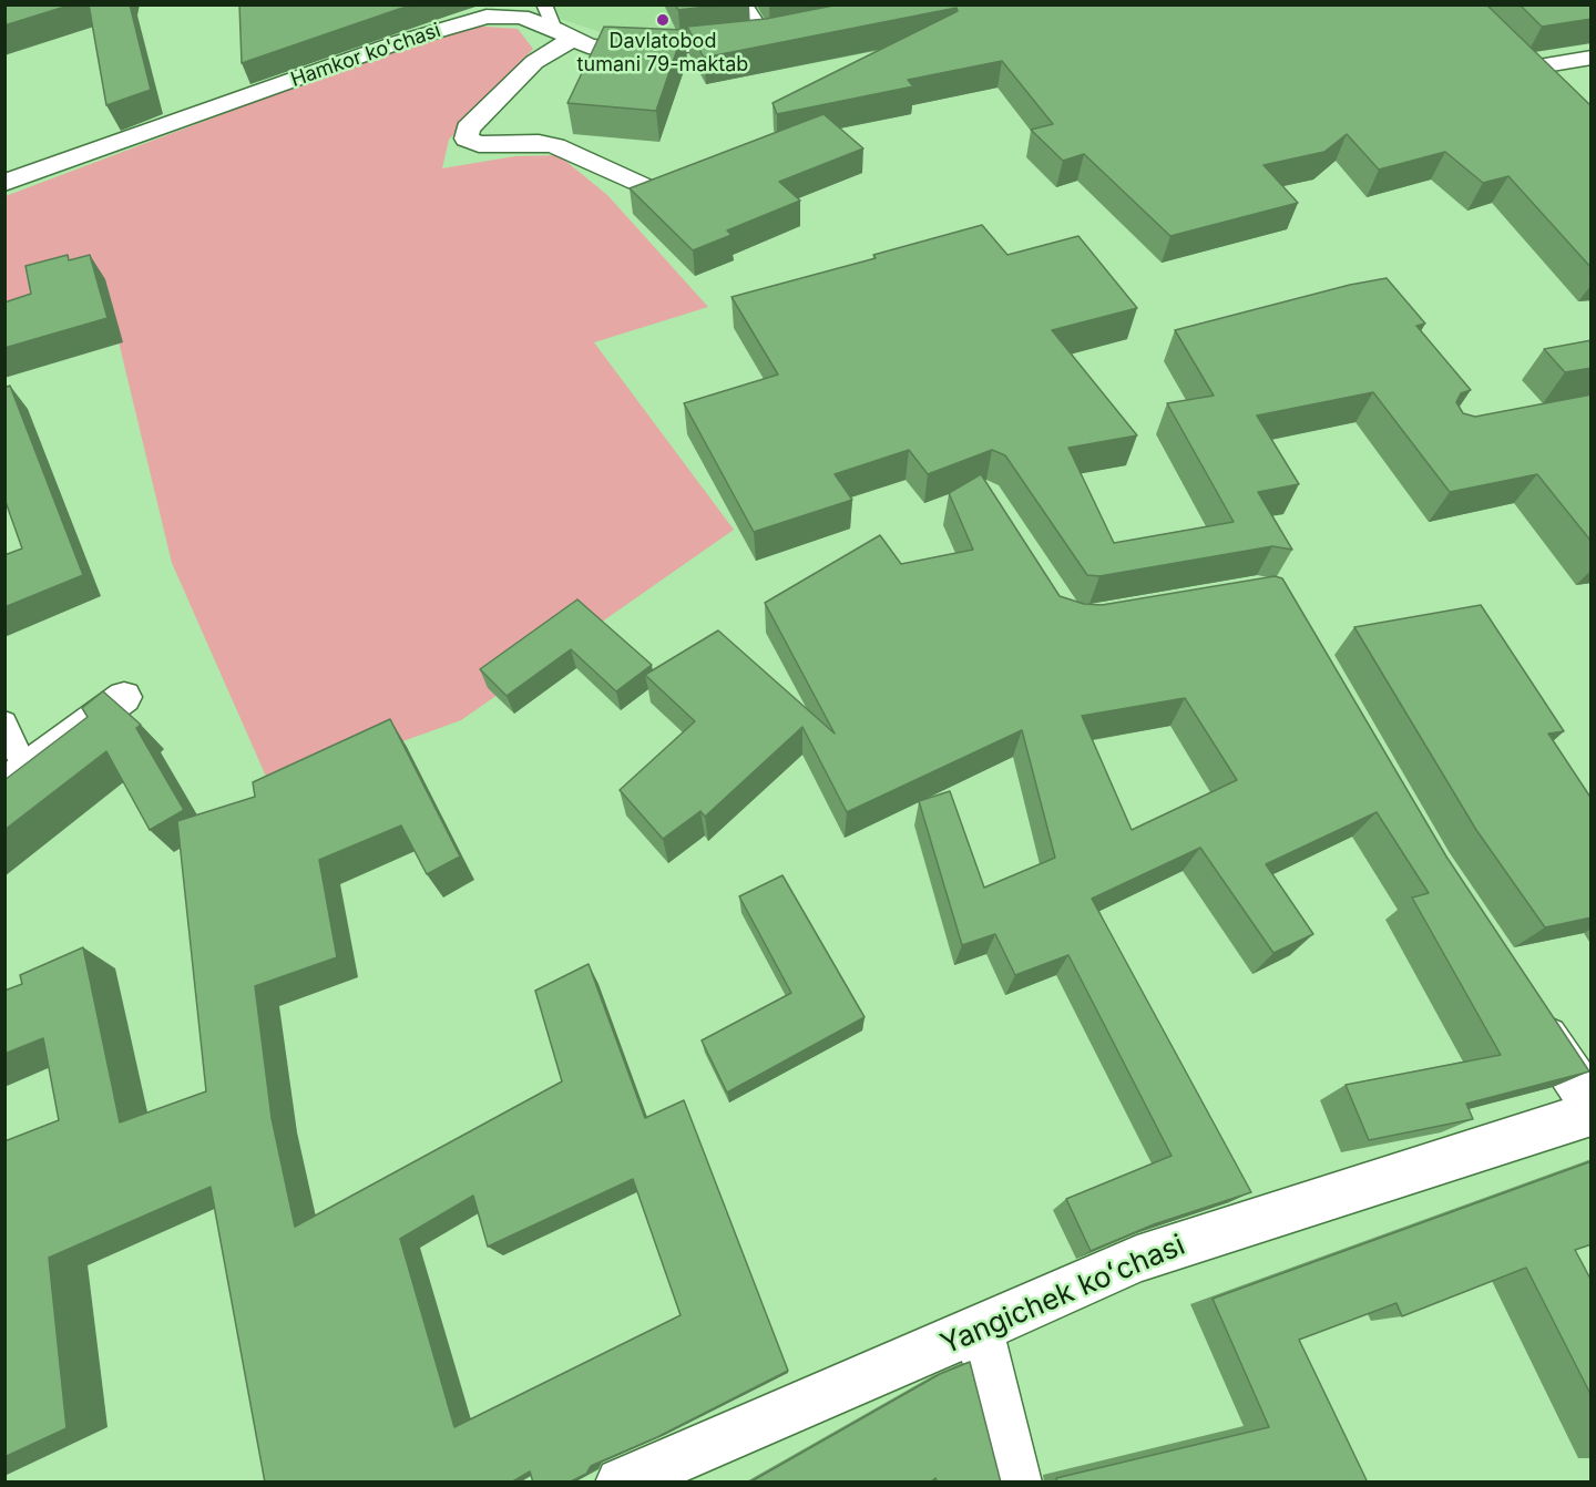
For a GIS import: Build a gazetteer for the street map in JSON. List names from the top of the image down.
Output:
{
  "streets": {
    "street": ["Hamkor ko'chasi", "Yangichek koʻchasi"]
  },
  "places": ["Davlatobod tumani 79-maktab"]
}
